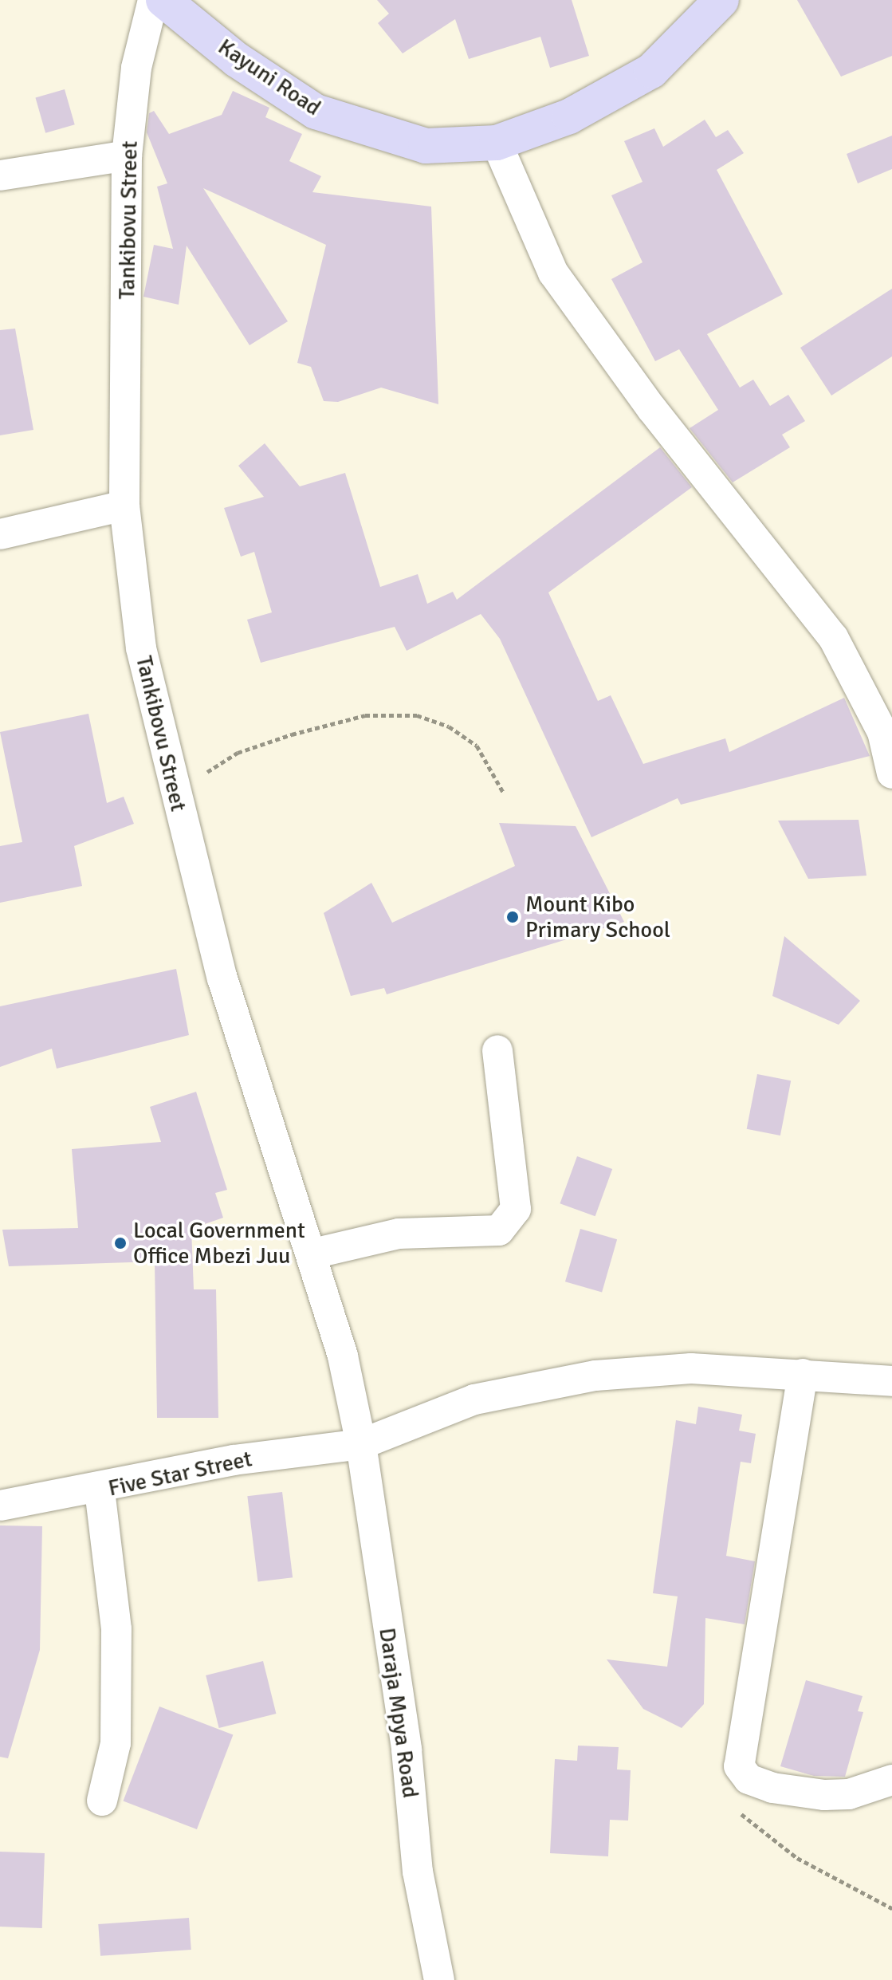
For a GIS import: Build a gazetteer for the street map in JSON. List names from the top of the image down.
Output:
{
  "streets": {
    "street": [
      "Kayuni Road",
      "Tankibovu Street",
      "Five Star Street",
      "Daraja Mpya Road"
    ]
  },
  "crossings": [
    ["Tankibovu Street", "Five Star Street"],
    ["Tankibovu Street", "Daraja Mpya Road"],
    ["Five Star Street", "Daraja Mpya Road"]
  ],
  "places": ["Mount Kibo Primary School", "Local Government Office Mbezi Juu"]
}
